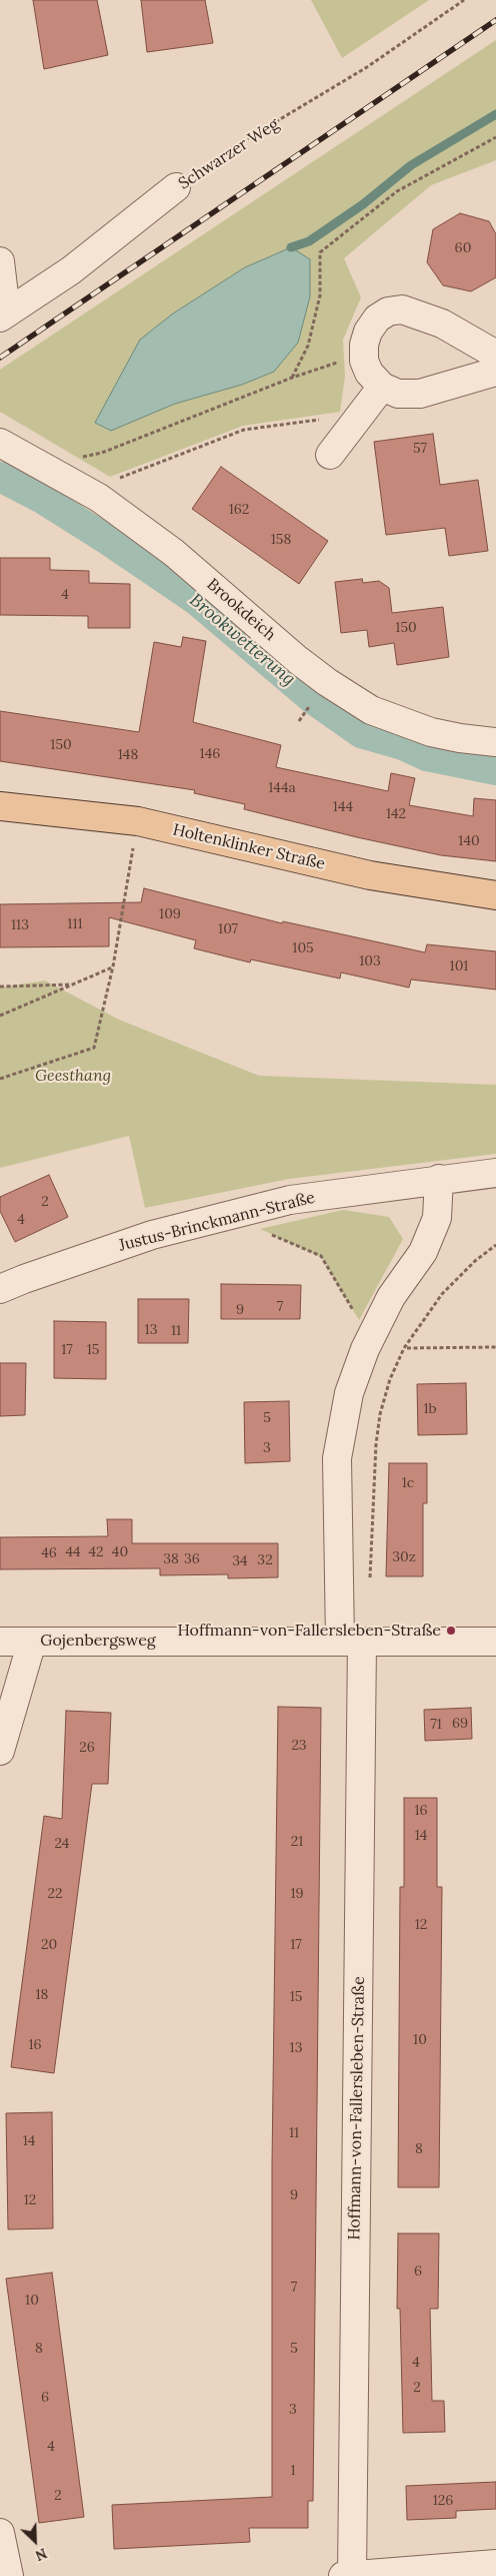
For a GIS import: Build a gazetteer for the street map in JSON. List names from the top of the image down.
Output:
{
  "streets": {
    "main road": ["Holtenklinker Straße"],
    "street": [
      "Schwarzer Weg",
      "Brookdeich",
      "Justus-Brinckmann-Straße",
      "Gojenbergsweg",
      "Hoffmann-von-Fallersleben-Straße"
    ]
  },
  "crossings": [
    ["Gojenbergsweg", "Hoffmann-von-Fallersleben-Straße"]
  ],
  "water": ["Brookwetterung"],
  "parks": ["Geesthang"],
  "places": ["Hoffmann-von-Fallersleben-Straße"],
  "house_numbers": [
    "60",
    "57",
    "162",
    "158",
    "4",
    "150",
    "150",
    "146",
    "148",
    "144a",
    "144",
    "142",
    "140",
    "109",
    "111",
    "113",
    "107",
    "105",
    "103",
    "101",
    "2",
    "4",
    "7",
    "9",
    "13",
    "11",
    "17",
    "15",
    "1b",
    "5",
    "3",
    "1c",
    "44",
    "42",
    "40",
    "46",
    "30z",
    "38",
    "36",
    "32",
    "34",
    "69",
    "71",
    "23",
    "26",
    "16",
    "14",
    "21",
    "24",
    "22",
    "19",
    "12",
    "20",
    "17",
    "18",
    "15",
    "10",
    "16",
    "13",
    "11",
    "14",
    "8",
    "9",
    "12",
    "6",
    "7",
    "10",
    "8",
    "5",
    "4",
    "2",
    "6",
    "3",
    "4",
    "1",
    "2",
    "126"
  ],
  "north": "bottom right"
}
